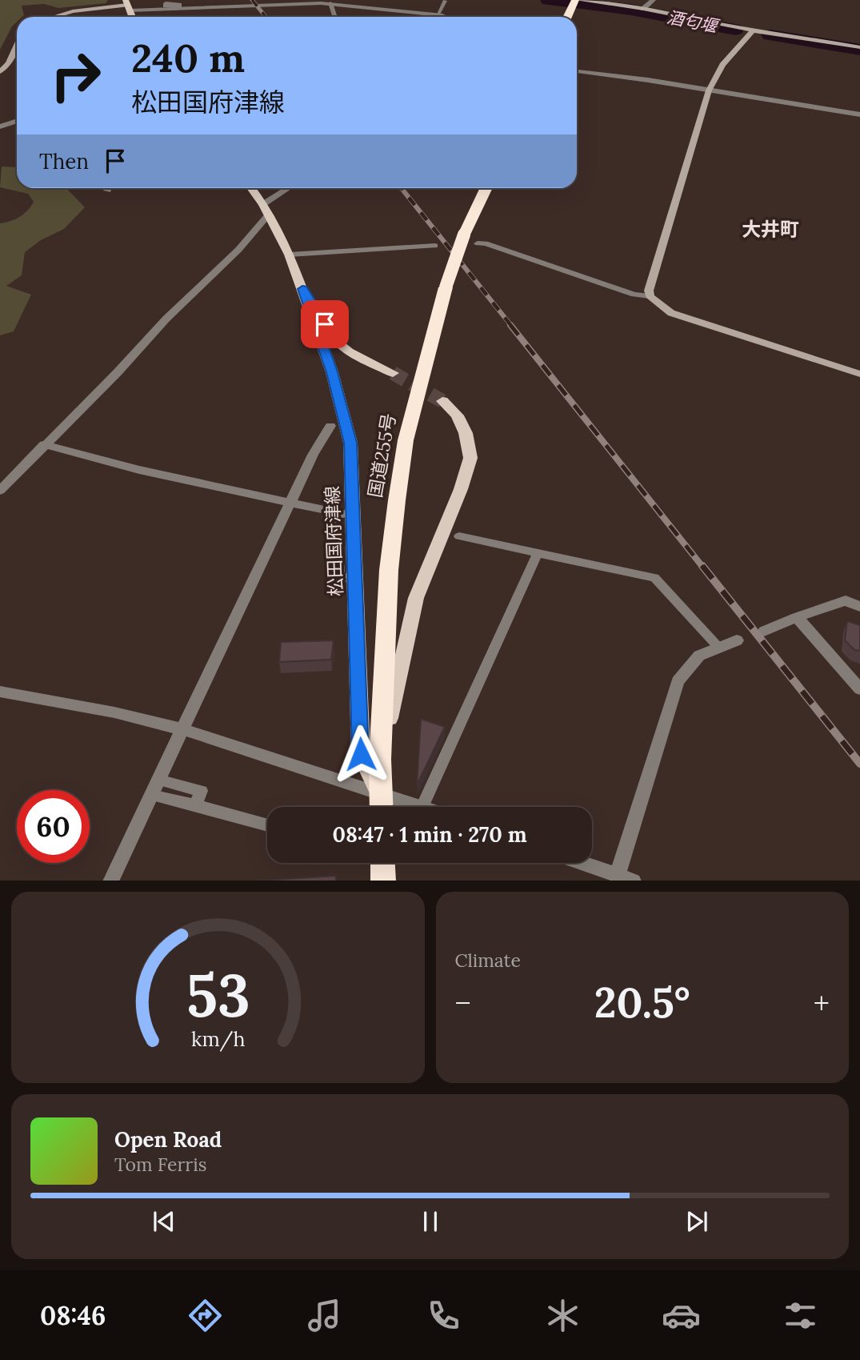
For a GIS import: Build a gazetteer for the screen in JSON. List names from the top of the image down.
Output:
{
  "streets": {
    "highway": ["国道255号"],
    "main road": ["松田国府津線"]
  },
  "crossings": [
    ["国道255号", "松田国府津線"]
  ],
  "districts": ["大井町"],
  "water": ["酒匂堰"],
  "page": {
    "turn": ["240 m", "松田国府津線"],
    "then": "Then",
    "limit": "60",
    "trip": "08:47 · 1 min · 270 m",
    "tile": "Climate",
    "heat": ["−", "20.5°", "+"],
    "song": ["Open Road", "Tom Ferris"],
    "tabs": "08:46",
    "gauge": ["53", "km/h"]
  }
}
